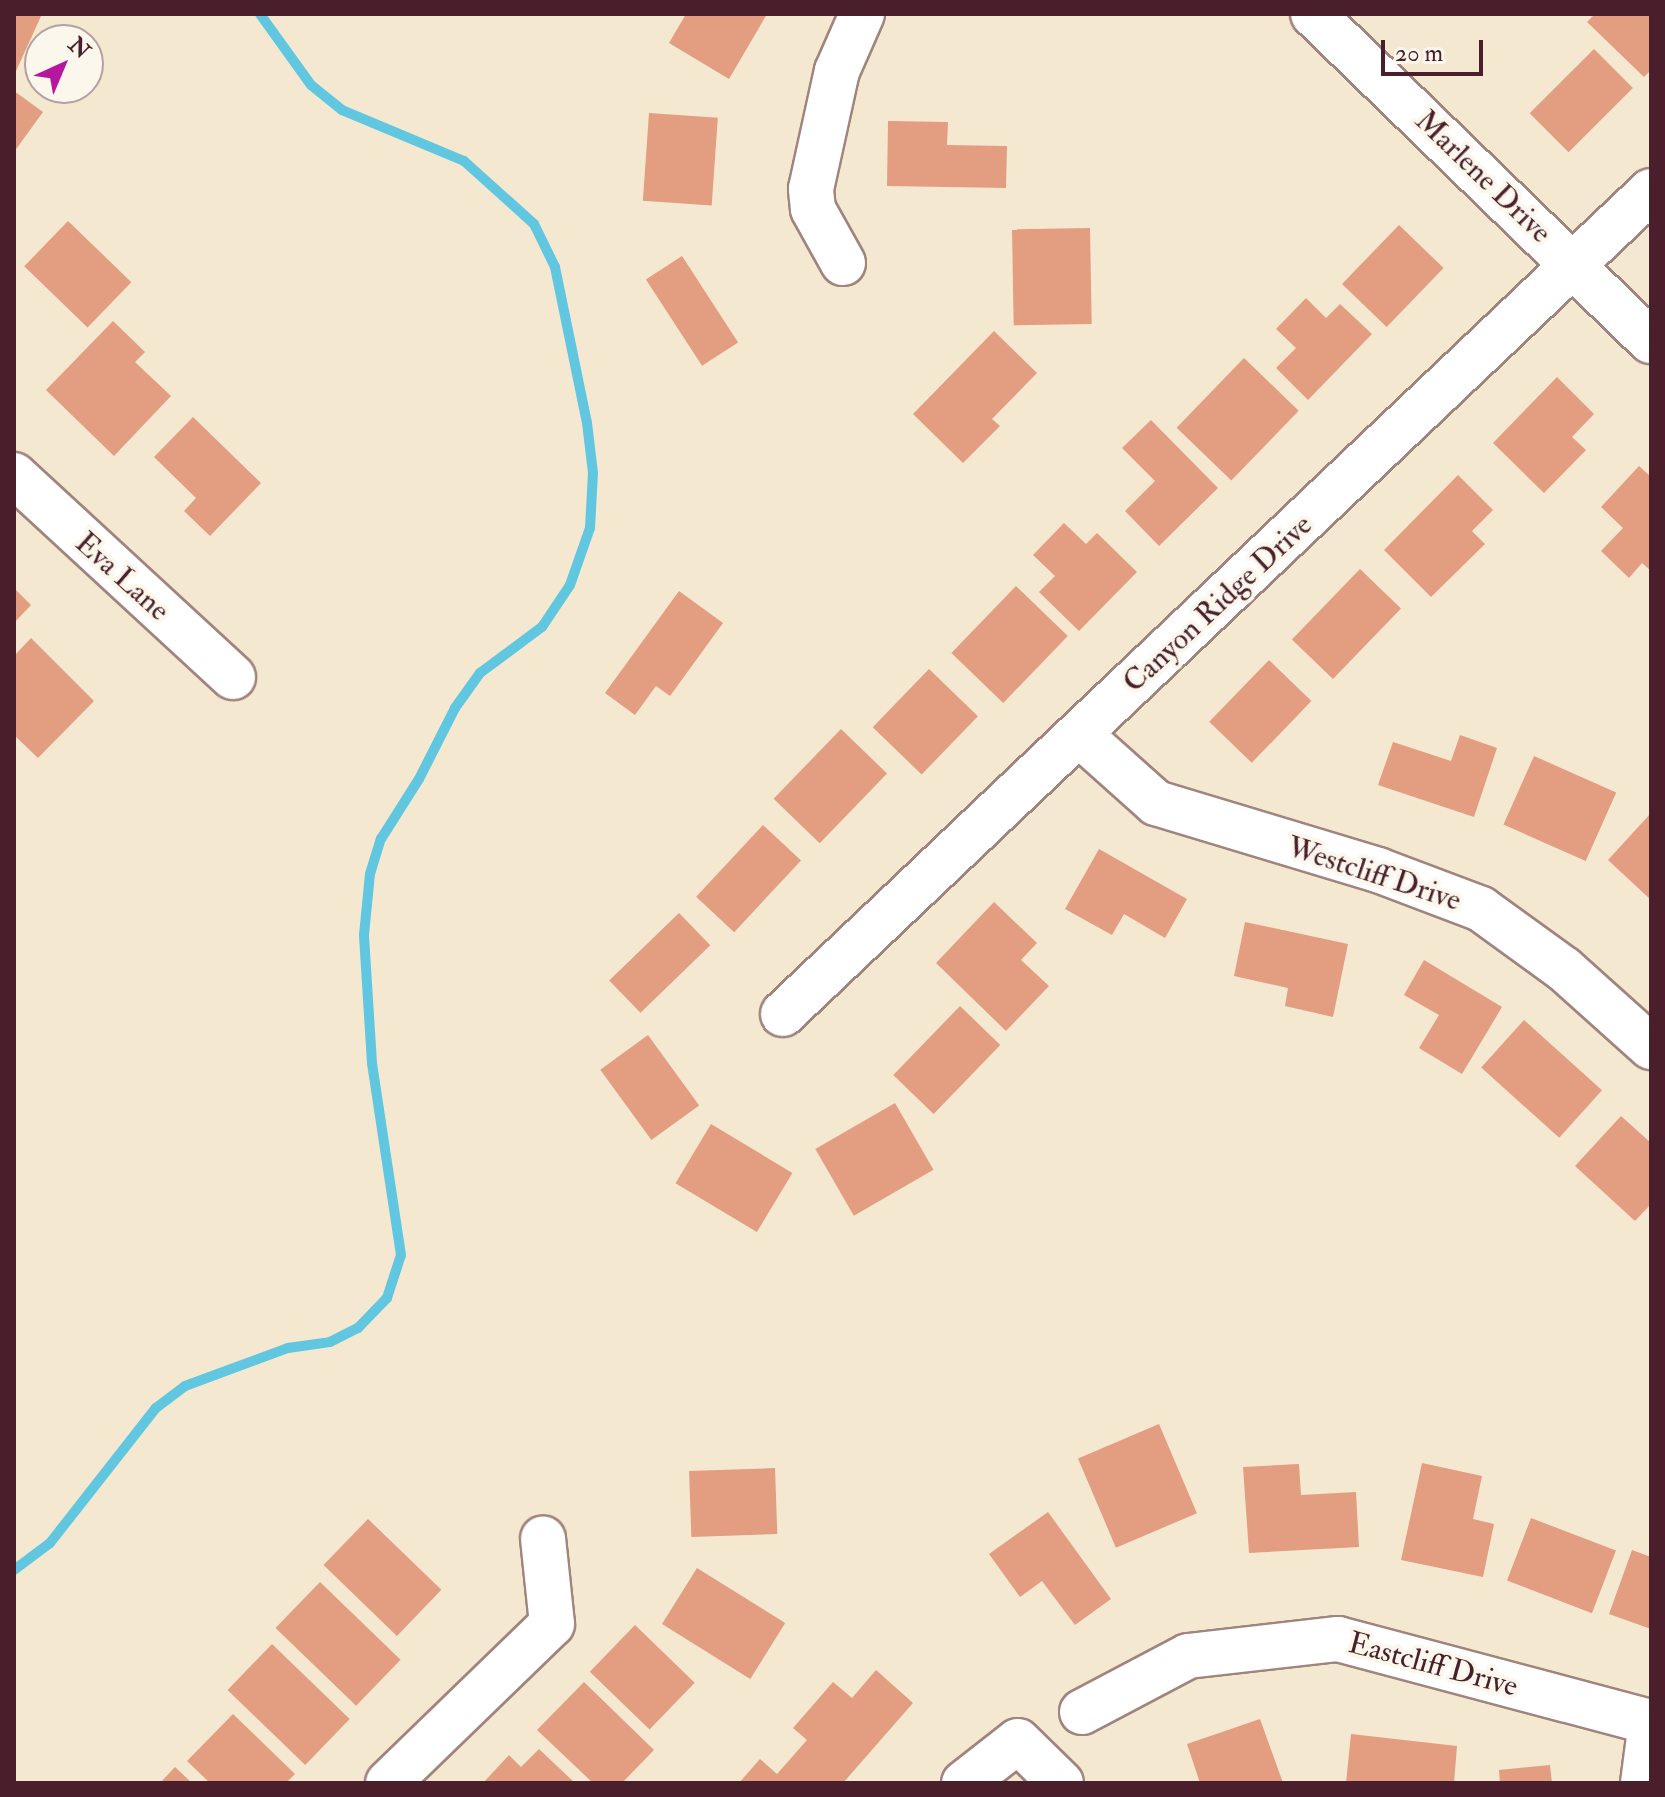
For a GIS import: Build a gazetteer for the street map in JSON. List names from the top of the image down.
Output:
{
  "streets": {
    "street": [
      "Marlene Drive",
      "Eva Lane",
      "Canyon Ridge Drive",
      "Westcliff Drive",
      "Eastcliff Drive"
    ]
  },
  "crossings": [
    ["Marlene Drive", "Canyon Ridge Drive"],
    ["Canyon Ridge Drive", "Westcliff Drive"]
  ],
  "scale_bar": "20 m",
  "north": "top right"
}
